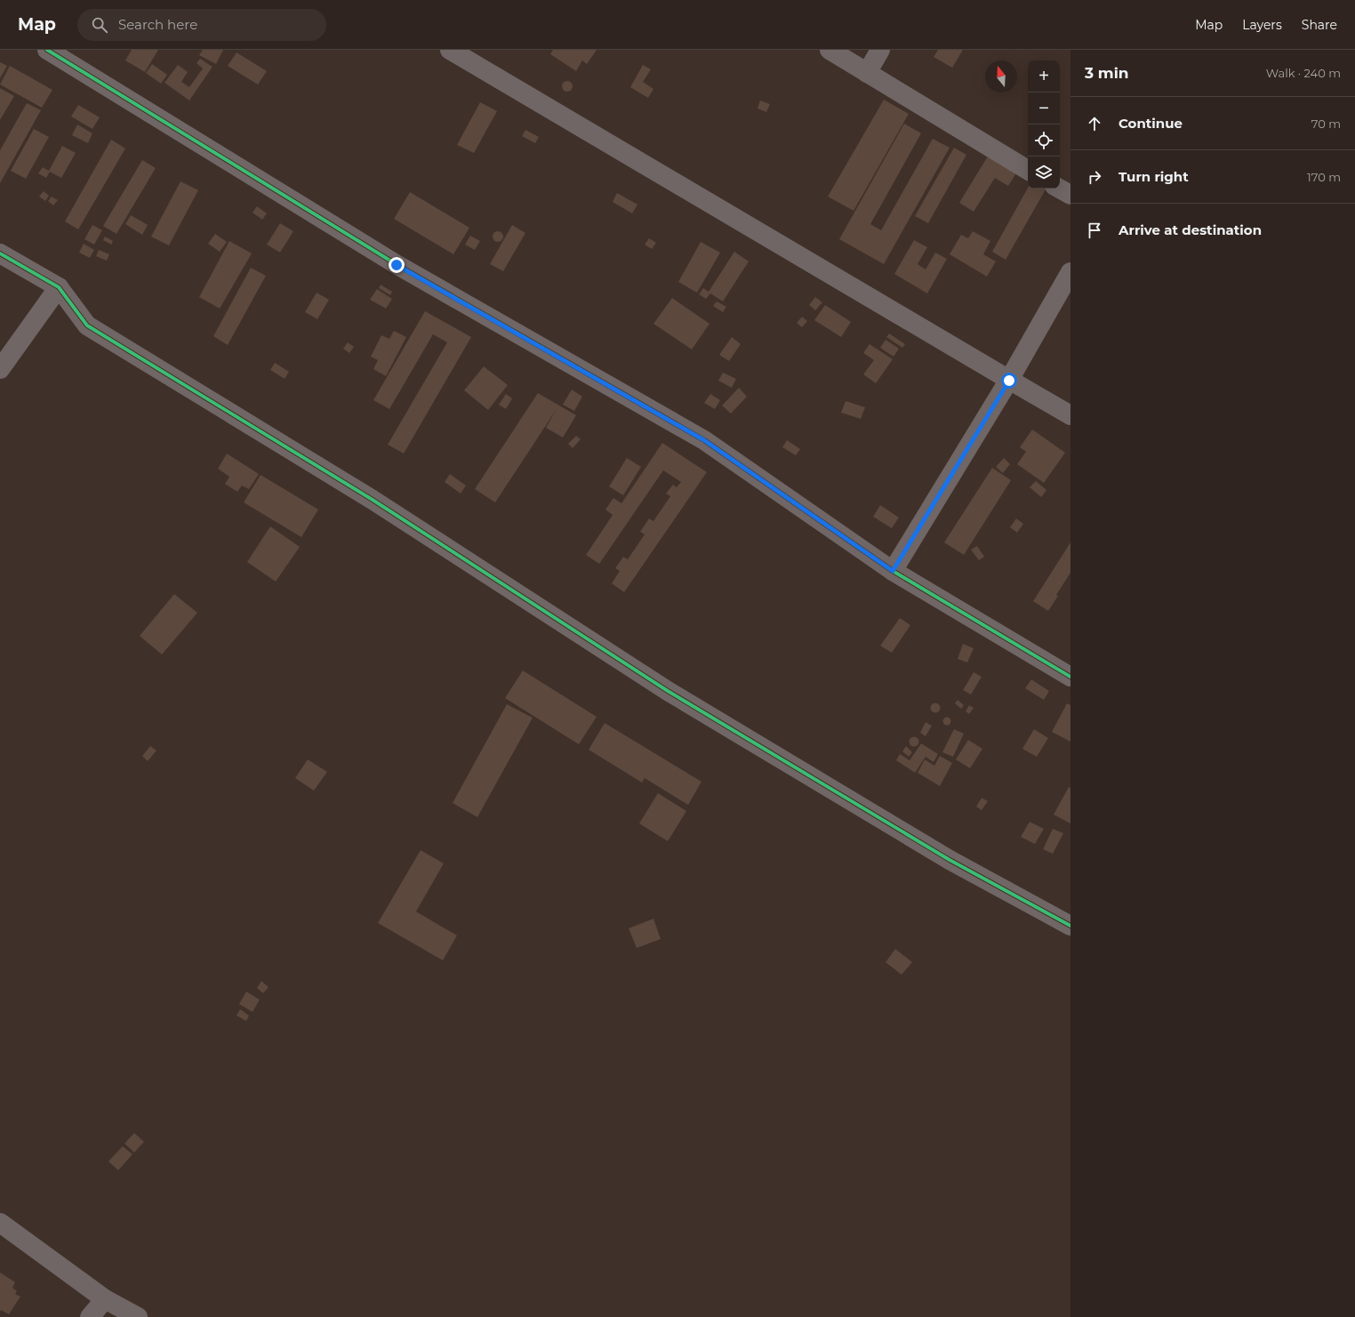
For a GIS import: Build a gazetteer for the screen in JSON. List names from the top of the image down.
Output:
{
  "north": "top",
  "page": {
    "header": "Map",
    "search": "Search here",
    "nav": ["Map", "Layers", "Share"],
    "heading": ["3 min", "Walk · 240 m"],
    "map_buttons": ["+", "−"],
    "list": [
      ["Continue", "70 m"],
      ["Turn right", "170 m"],
      "Arrive at destination"
    ]
  }
}
